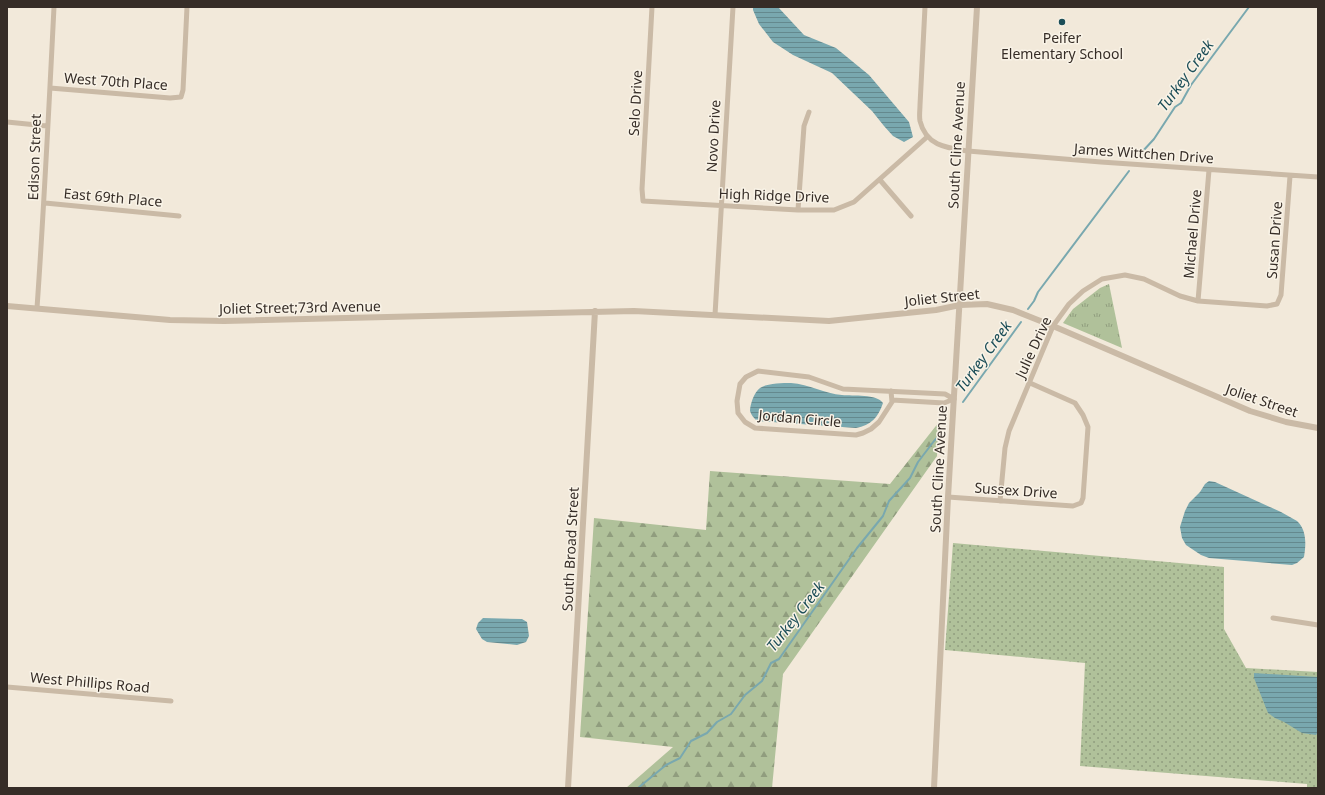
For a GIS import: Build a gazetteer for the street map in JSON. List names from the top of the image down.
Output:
{
  "streets": {
    "street": [
      "West 70th Place",
      "Selo Drive",
      "Novo Drive",
      "South Cline Avenue",
      "James Wittchen Drive",
      "Edison Street",
      "High Ridge Drive",
      "East 69th Place",
      "Michael Drive",
      "Susan Drive",
      "Joliet Street",
      "Joliet Street;73rd Avenue",
      "Julie Drive",
      "Jordan Circle",
      "Sussex Drive",
      "South Broad Street",
      "West Phillips Road"
    ]
  },
  "crossings": [
    ["West 70th Place", "Edison Street"],
    ["Selo Drive", "High Ridge Drive"],
    ["Novo Drive", "High Ridge Drive"],
    ["Novo Drive", "Joliet Street"],
    ["South Cline Avenue", "James Wittchen Drive"],
    ["South Cline Avenue", "Joliet Street"],
    ["South Cline Avenue", "Jordan Circle"],
    ["South Cline Avenue", "Sussex Drive"],
    ["James Wittchen Drive", "High Ridge Drive"],
    ["James Wittchen Drive", "Michael Drive"],
    ["James Wittchen Drive", "Susan Drive"],
    ["Edison Street", "East 69th Place"],
    ["Edison Street", "Joliet Street;73rd Avenue"],
    ["Michael Drive", "Julie Drive"],
    ["Susan Drive", "Julie Drive"],
    ["Joliet Street", "Joliet Street;73rd Avenue"],
    ["Joliet Street", "Julie Drive"],
    ["Joliet Street", "South Broad Street"],
    ["Joliet Street;73rd Avenue", "South Broad Street"],
    ["Julie Drive", "Sussex Drive"]
  ],
  "water": ["Turkey Creek"],
  "places": ["Peifer Elementary School"]
}
